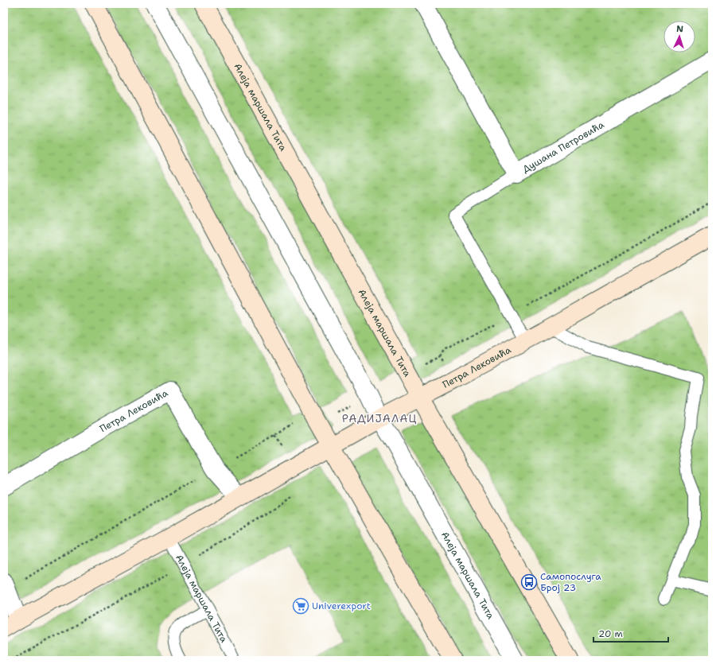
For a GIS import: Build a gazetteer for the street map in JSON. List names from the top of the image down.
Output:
{
  "streets": {
    "street": ["Алеја маршала Тита", "Душана Петровића", "Петра Лековића"]
  },
  "crossings": [
    ["Алеја маршала Тита", "Петра Лековића"]
  ],
  "districts": ["РАДИЈАЛАЦ"],
  "places": {
    "bus stop": ["Самопослуга Број 23"],
    "supermarket": ["Univerexport"]
  },
  "scale_bar": "20 m",
  "north": "top"
}
